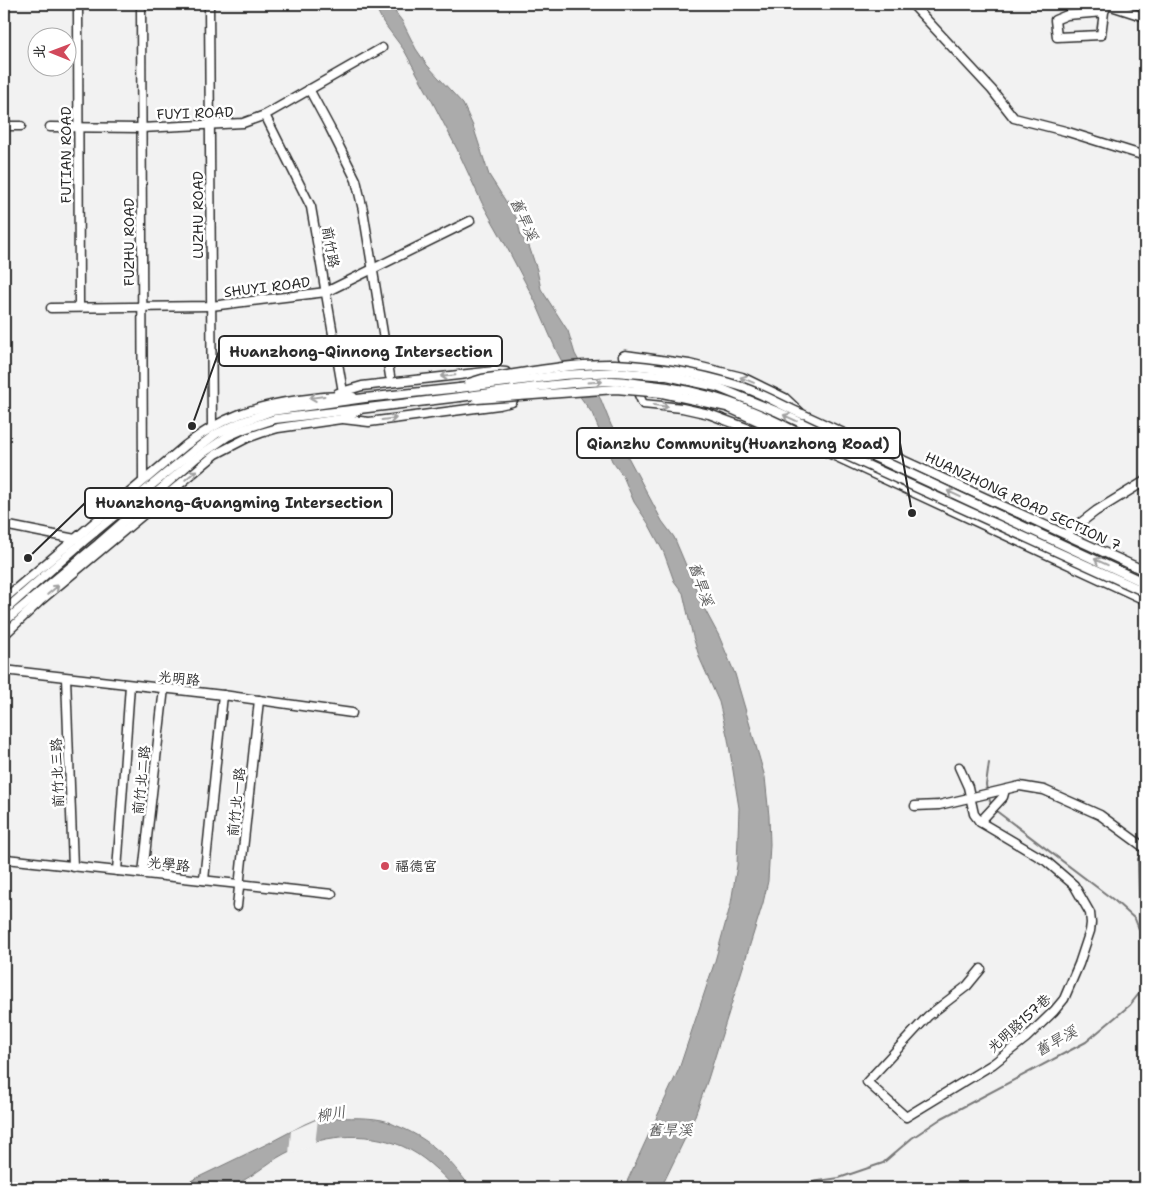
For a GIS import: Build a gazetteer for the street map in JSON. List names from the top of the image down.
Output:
{
  "streets": {
    "street": [
      "FUYI ROAD",
      "FUTIAN ROAD",
      "LUZHU ROAD",
      "FUZHU ROAD",
      "前竹路",
      "SHUYI ROAD",
      "HUANZHONG ROAD SECTION 7",
      "光明路",
      "前竹北三路",
      "前竹北二路",
      "前竹北一路",
      "光學路",
      "光明路157巷"
    ]
  },
  "crossings": [
    ["FUYI ROAD", "FUTIAN ROAD"],
    ["FUYI ROAD", "LUZHU ROAD"],
    ["FUYI ROAD", "FUZHU ROAD"],
    ["FUYI ROAD", "前竹路"],
    ["FUTIAN ROAD", "SHUYI ROAD"],
    ["LUZHU ROAD", "SHUYI ROAD"],
    ["FUZHU ROAD", "SHUYI ROAD"],
    ["前竹路", "SHUYI ROAD"],
    ["光明路", "前竹北三路"],
    ["光明路", "前竹北二路"],
    ["光明路", "前竹北一路"],
    ["前竹北三路", "光學路"],
    ["前竹北二路", "光學路"],
    ["前竹北一路", "光學路"]
  ],
  "water": ["舊旱溪", "柳川"],
  "places": [
    "Huanzhong-Qinnong Intersection",
    "Qianzhu Community(Huanzhong Road)",
    "Huanzhong-Guangming Intersection",
    "福德宮"
  ],
  "north": "left"
}
